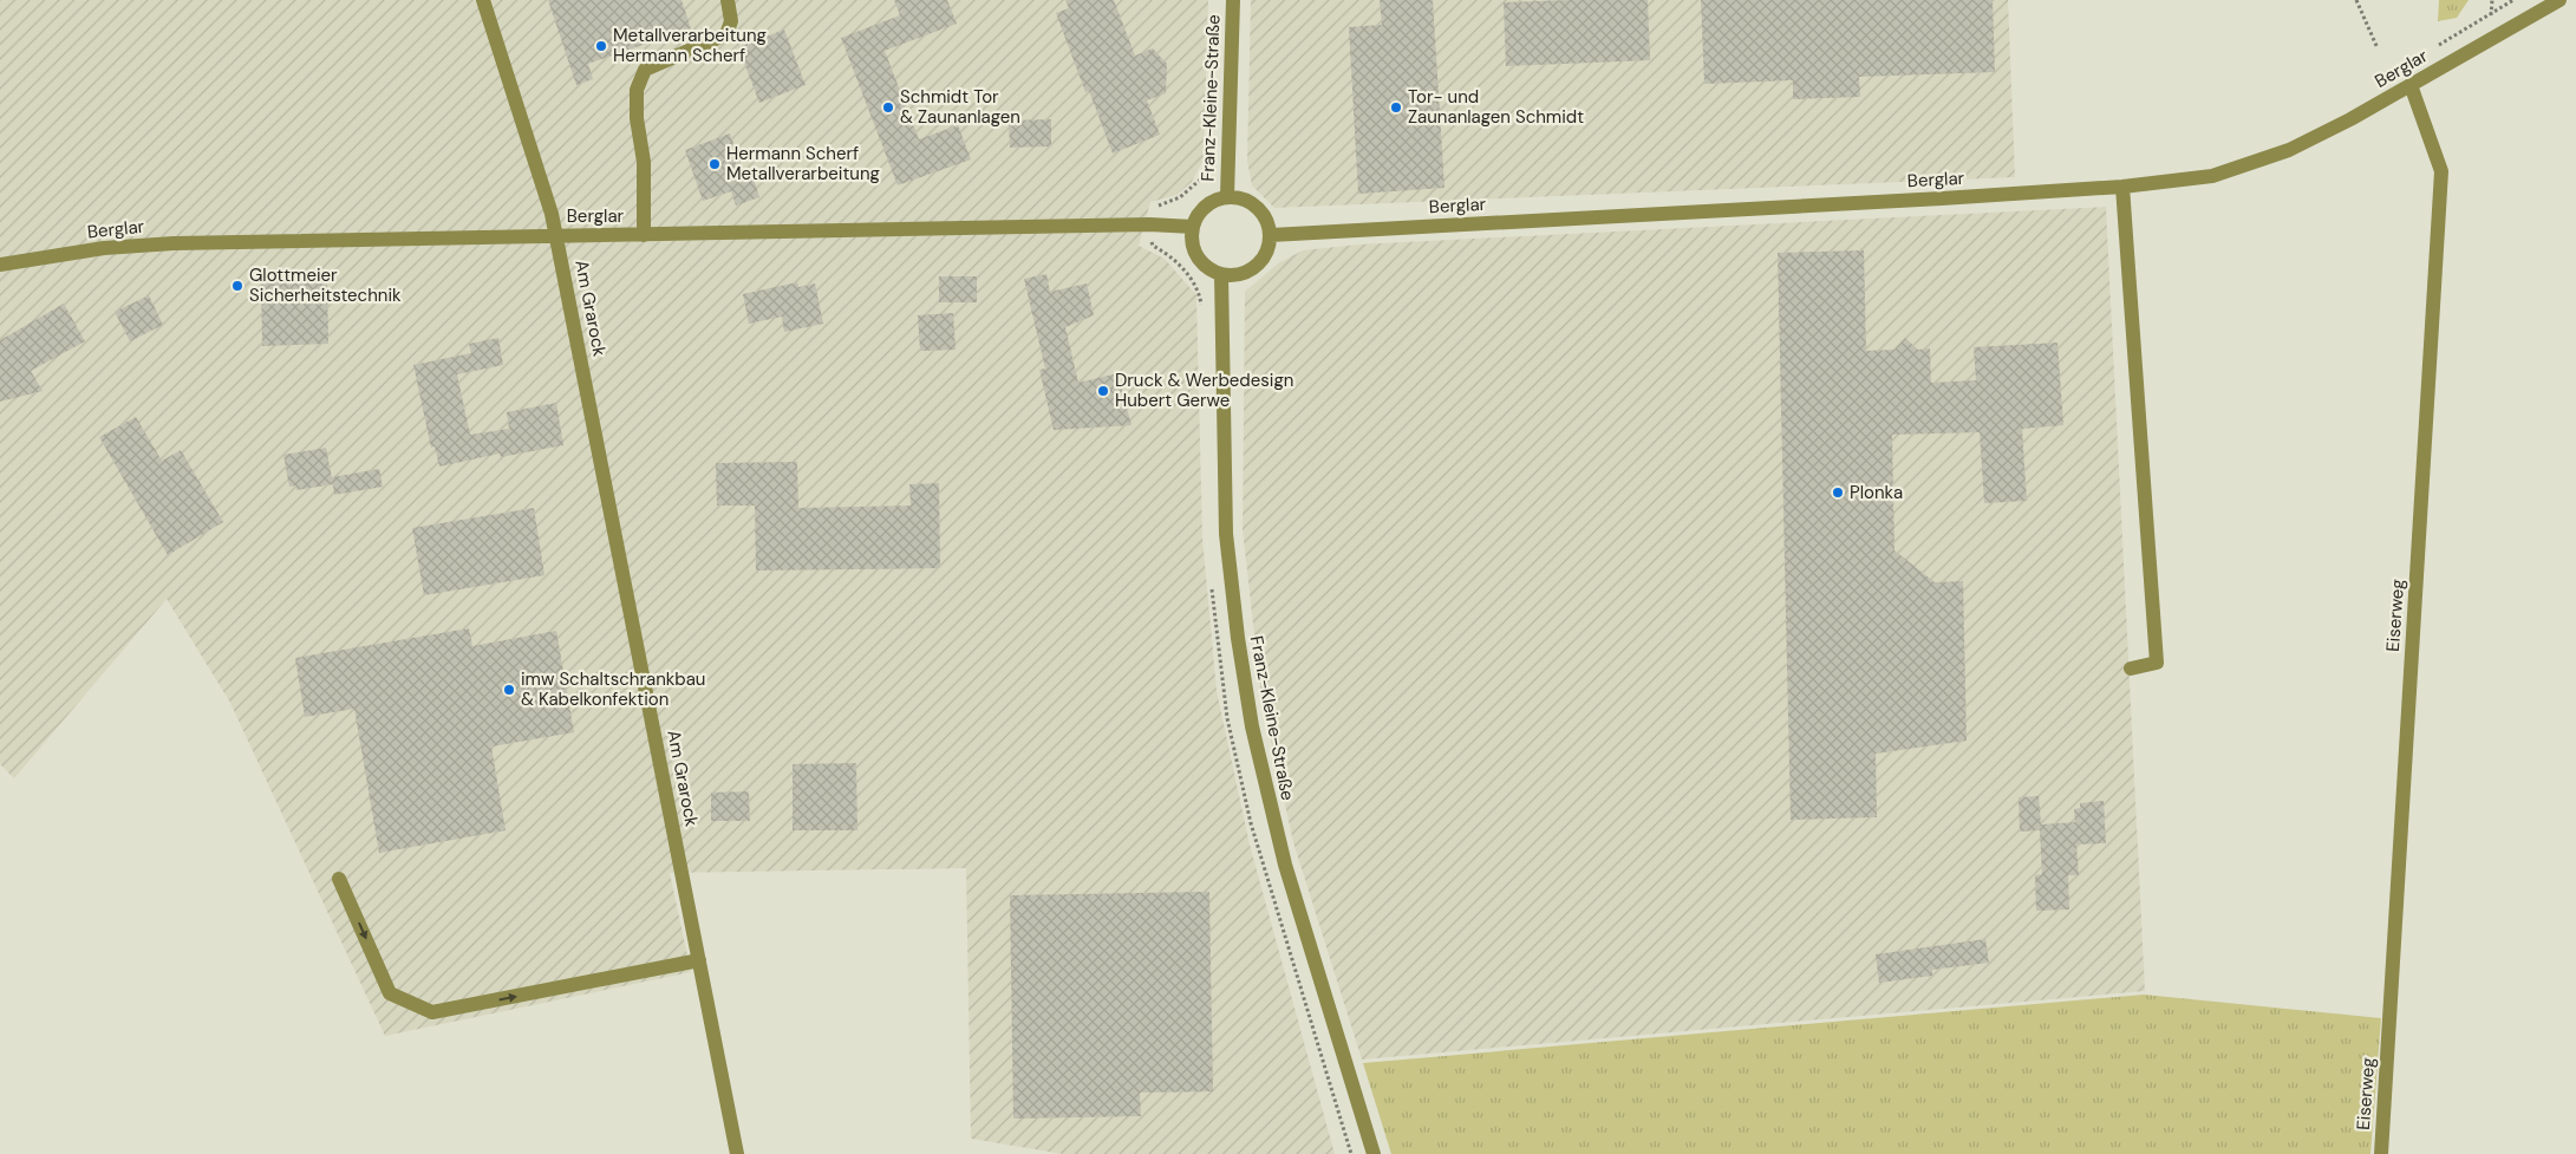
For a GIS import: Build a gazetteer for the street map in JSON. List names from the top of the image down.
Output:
{
  "streets": {
    "street": [
      "Berglar",
      "Franz-Kleine-Straße",
      "Am Grarock",
      "Eiserweg"
    ]
  },
  "crossings": [
    ["Berglar", "Franz-Kleine-Straße"],
    ["Berglar", "Am Grarock"],
    ["Berglar", "Eiserweg"]
  ],
  "places": [
    "Metallverarbeitung Hermann Scherf",
    "Schmidt Tor & Zaunanlagen",
    "Tor- und Zaunanlagen Schmidt",
    "Hermann Scherf Metallverarbeitung",
    "Glottmeier Sicherheitstechnik",
    "Druck & Werbedesign Hubert Gerwe",
    "Plonka",
    "imw Schaltschrankbau & Kabelkonfektion"
  ]
}
